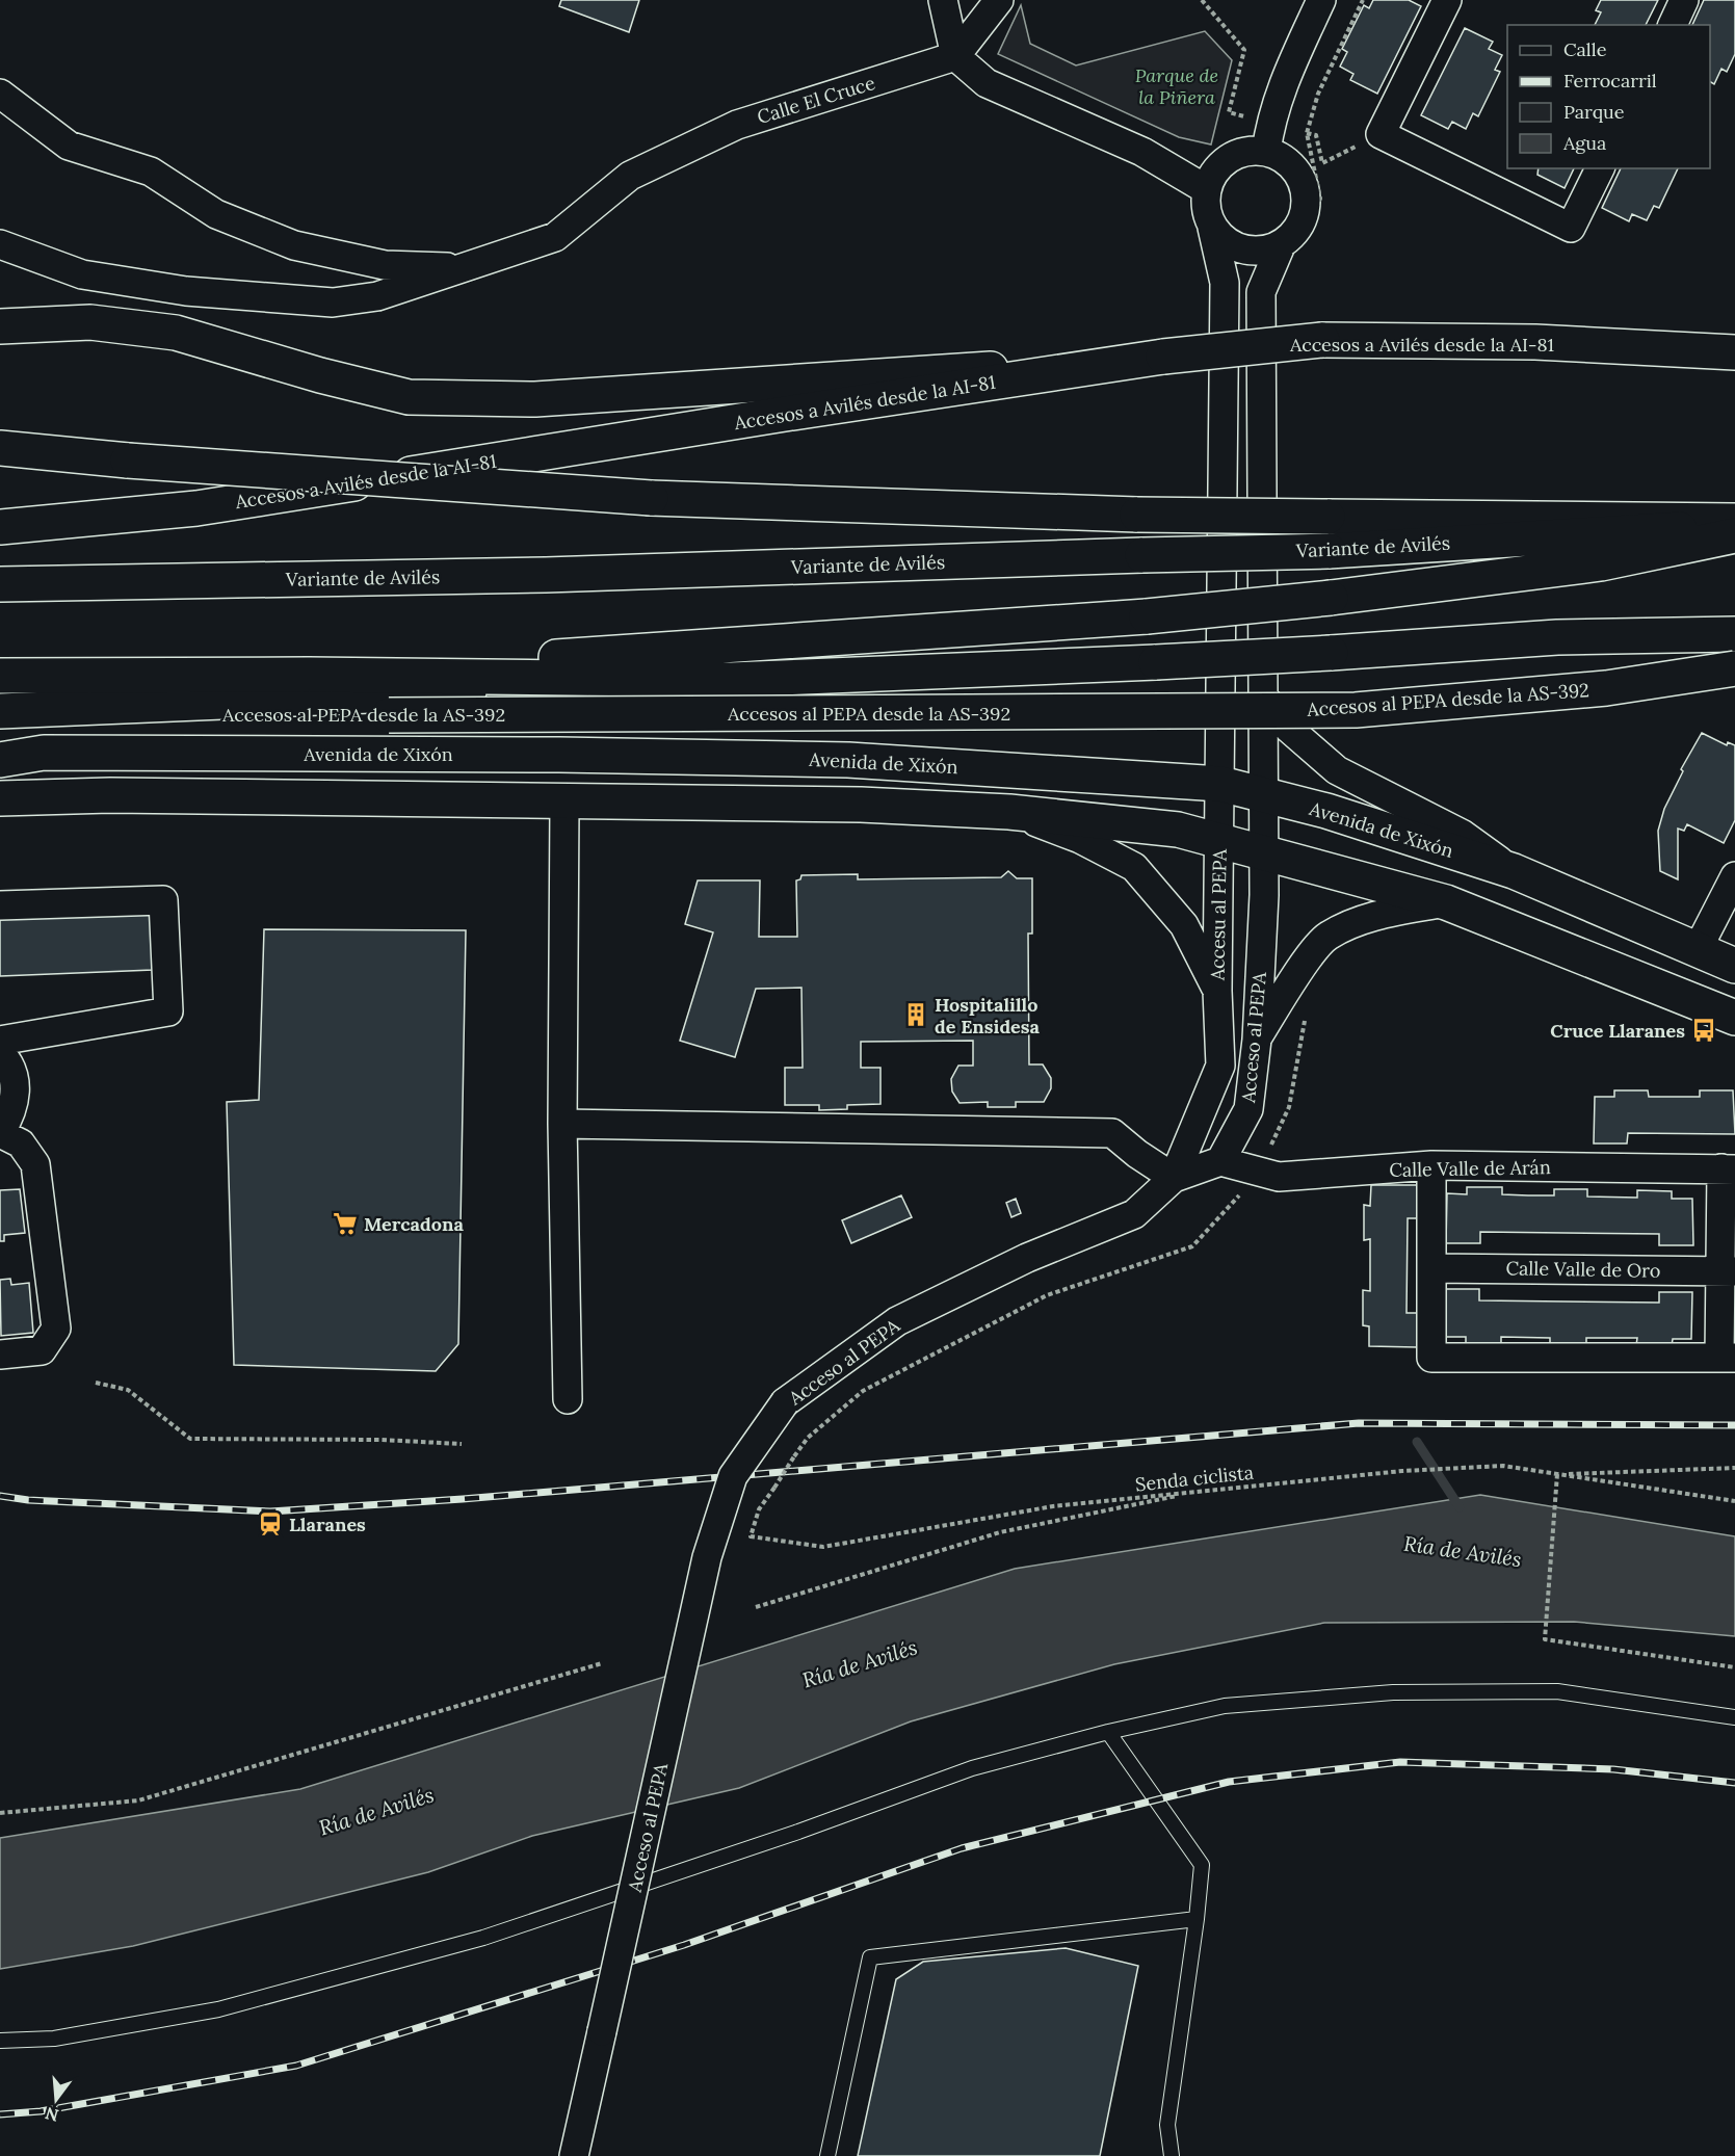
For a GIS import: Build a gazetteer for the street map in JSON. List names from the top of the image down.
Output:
{
  "streets": {
    "main road": [
      "Accesos a Avilés desde la AI-81",
      "Variante de Avilés",
      "Accesos al PEPA desde la AS-392",
      "Avenida de Xixón"
    ],
    "street": [
      "Calle El Cruce",
      "Accesu al PEPA",
      "Acceso al PEPA",
      "Calle Valle de Arán",
      "Calle Valle de Oro"
    ],
    "path": ["Senda ciclista"]
  },
  "crossings": [
    ["Avenida de Xixón", "Accesu al PEPA"],
    ["Avenida de Xixón", "Acceso al PEPA"],
    ["Accesu al PEPA", "Acceso al PEPA"],
    ["Acceso al PEPA", "Calle Valle de Arán"],
    ["Calle Valle de Arán", "Calle Valle de Oro"]
  ],
  "water": ["Ría de Avilés"],
  "parks": ["Parque de la Piñera"],
  "places": {
    "building": ["Hospitalillo de Ensidesa"],
    "bus stop": ["Cruce Llaranes"],
    "supermarket": ["Mercadona"],
    "station": ["Llaranes"]
  },
  "legend": [
    "Calle",
    "Ferrocarril",
    "Parque",
    "Agua"
  ],
  "north": "bottom"
}
